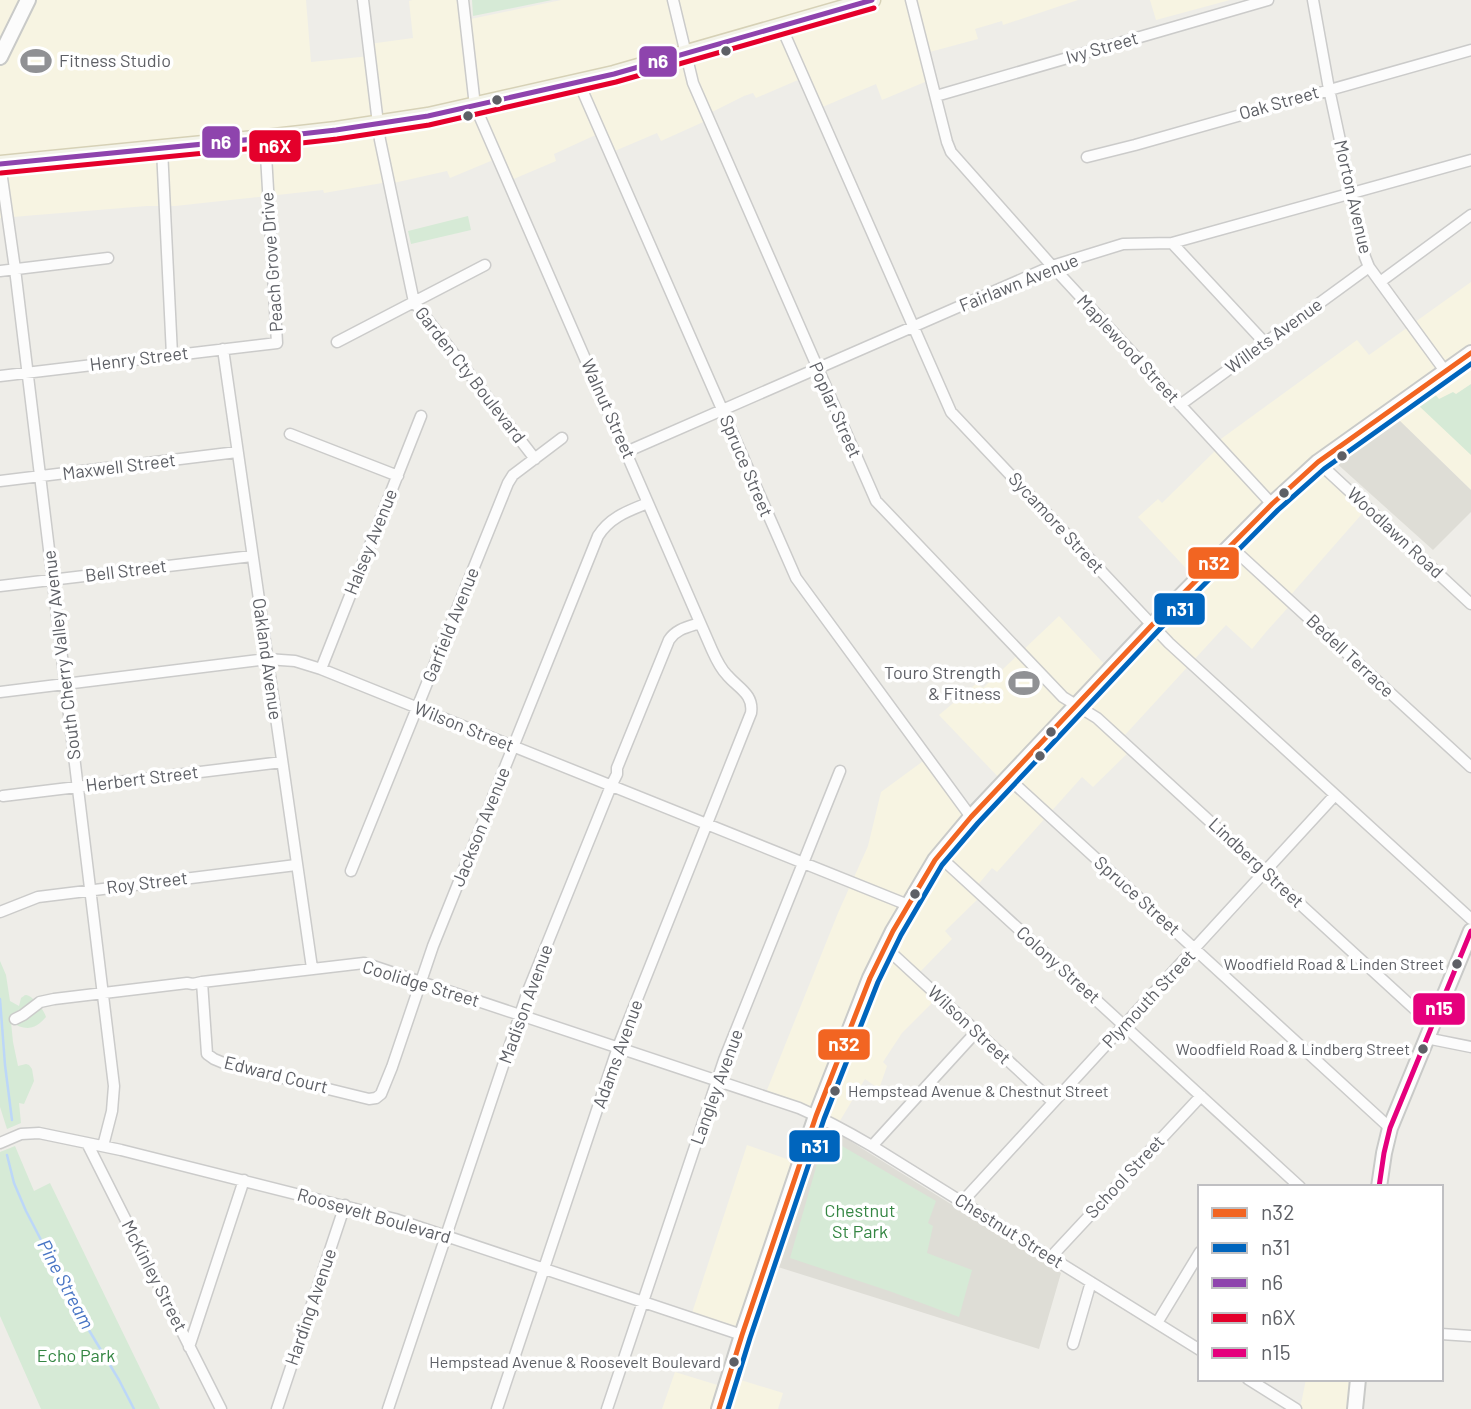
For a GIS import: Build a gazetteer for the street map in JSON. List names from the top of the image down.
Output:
{
  "streets": {
    "street": [
      "Ivy Street",
      "Oak Street",
      "Morton Avenue",
      "Peach Grove Drive",
      "Fairlawn Avenue",
      "Willets Avenue",
      "Maplewood Street",
      "Henry Street",
      "Garden Cty Boulevard",
      "Walnut Street",
      "Poplar Street",
      "Spruce Street",
      "Maxwell Street",
      "Sycamore Street",
      "Woodlawn Road",
      "Halsey Avenue",
      "Bell Street",
      "Garfield Avenue",
      "South Cherry Valley Avenue",
      "Bedell Terrace",
      "Oakland Avenue",
      "Wilson Street",
      "Herbert Street",
      "Jackson Avenue",
      "Lindberg Street",
      "Roy Street",
      "Colony Street",
      "Coolidge Street",
      "Plymouth Street",
      "Madison Avenue",
      "Adams Avenue",
      "Edward Court",
      "Langley Avenue",
      "School Street",
      "Roosevelt Boulevard",
      "Chestnut Street",
      "McKinley Street",
      "Harding Avenue"
    ]
  },
  "crossings": [
    ["Ivy Street", "Maplewood Street"],
    ["Oak Street", "Morton Avenue"],
    ["Morton Avenue", "Fairlawn Avenue"],
    ["Morton Avenue", "Willets Avenue"],
    ["Peach Grove Drive", "Henry Street"],
    ["Fairlawn Avenue", "Maplewood Street"],
    ["Fairlawn Avenue", "Walnut Street"],
    ["Fairlawn Avenue", "Poplar Street"],
    ["Fairlawn Avenue", "Spruce Street"],
    ["Fairlawn Avenue", "Sycamore Street"],
    ["Willets Avenue", "Maplewood Street"],
    ["Henry Street", "South Cherry Valley Avenue"],
    ["Henry Street", "Oakland Avenue"],
    ["Garden Cty Boulevard", "Garfield Avenue"],
    ["Walnut Street", "Jackson Avenue"],
    ["Walnut Street", "Madison Avenue"],
    ["Walnut Street", "Adams Avenue"],
    ["Poplar Street", "Lindberg Street"],
    ["Spruce Street", "Plymouth Street"],
    ["Maxwell Street", "South Cherry Valley Avenue"],
    ["Maxwell Street", "Oakland Avenue"],
    ["Sycamore Street", "Plymouth Street"],
    ["Halsey Avenue", "Wilson Street"],
    ["Bell Street", "South Cherry Valley Avenue"],
    ["Bell Street", "Oakland Avenue"],
    ["Garfield Avenue", "Wilson Street"],
    ["South Cherry Valley Avenue", "Wilson Street"],
    ["South Cherry Valley Avenue", "Herbert Street"],
    ["South Cherry Valley Avenue", "Roy Street"],
    ["South Cherry Valley Avenue", "Coolidge Street"],
    ["South Cherry Valley Avenue", "Roosevelt Boulevard"],
    ["Oakland Avenue", "Wilson Street"],
    ["Oakland Avenue", "Herbert Street"],
    ["Oakland Avenue", "Roy Street"],
    ["Oakland Avenue", "Coolidge Street"],
    ["Wilson Street", "Jackson Avenue"],
    ["Wilson Street", "Plymouth Street"],
    ["Wilson Street", "Madison Avenue"],
    ["Wilson Street", "Adams Avenue"],
    ["Wilson Street", "Langley Avenue"],
    ["Jackson Avenue", "Coolidge Street"],
    ["Jackson Avenue", "Edward Court"],
    ["Lindberg Street", "Plymouth Street"],
    ["Colony Street", "Plymouth Street"],
    ["Colony Street", "School Street"],
    ["Coolidge Street", "Madison Avenue"],
    ["Coolidge Street", "Adams Avenue"],
    ["Coolidge Street", "Edward Court"],
    ["Coolidge Street", "Langley Avenue"],
    ["Coolidge Street", "Chestnut Street"],
    ["Plymouth Street", "Chestnut Street"],
    ["Madison Avenue", "Roosevelt Boulevard"],
    ["Adams Avenue", "Roosevelt Boulevard"],
    ["Langley Avenue", "Roosevelt Boulevard"],
    ["School Street", "Chestnut Street"],
    ["Roosevelt Boulevard", "McKinley Street"],
    ["Roosevelt Boulevard", "Harding Avenue"]
  ],
  "water": ["Pine Stream"],
  "parks": ["Chestnut St Park", "Echo Park"],
  "places": {
    "sports": ["Fitness Studio", "Touro Strength & Fitness"],
    "other": [
      "Woodfield Road & Linden Street",
      "Woodfield Road & Lindberg Street",
      "Hempstead Avenue & Chestnut Street",
      "Hempstead Avenue & Roosevelt Boulevard"
    ]
  },
  "lines": [
    "transit line n6",
    "transit line n6X",
    "transit line n32",
    "transit line n31",
    "transit line n15"
  ],
  "legend": [
    "n32",
    "n31",
    "n6",
    "n6X",
    "n15"
  ]
}
